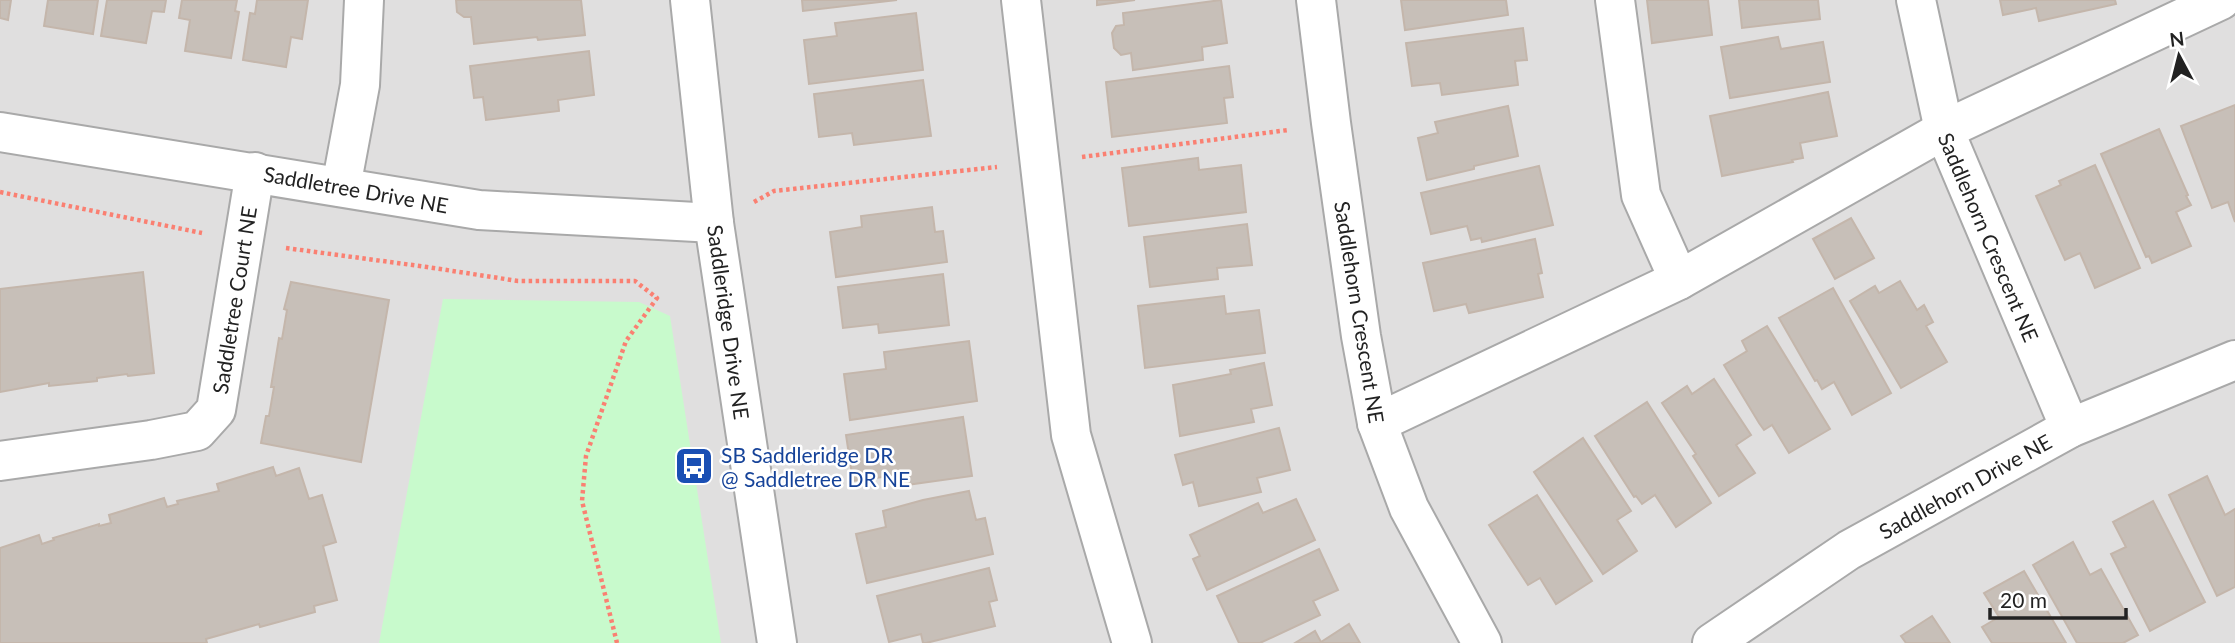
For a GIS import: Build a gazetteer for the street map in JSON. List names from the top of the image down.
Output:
{
  "streets": {
    "street": [
      "Saddletree Drive NE",
      "Saddlehorn Crescent NE",
      "Saddletree Court NE",
      "Saddleridge Drive NE",
      "Saddlehorn Drive NE"
    ]
  },
  "crossings": [
    ["Saddletree Drive NE", "Saddletree Court NE"],
    ["Saddletree Drive NE", "Saddleridge Drive NE"],
    ["Saddlehorn Crescent NE", "Saddlehorn Drive NE"]
  ],
  "places": {
    "bus stop": ["SB Saddleridge DR @ Saddletree DR NE"]
  },
  "scale_bar": "20 m",
  "north": "top"
}
